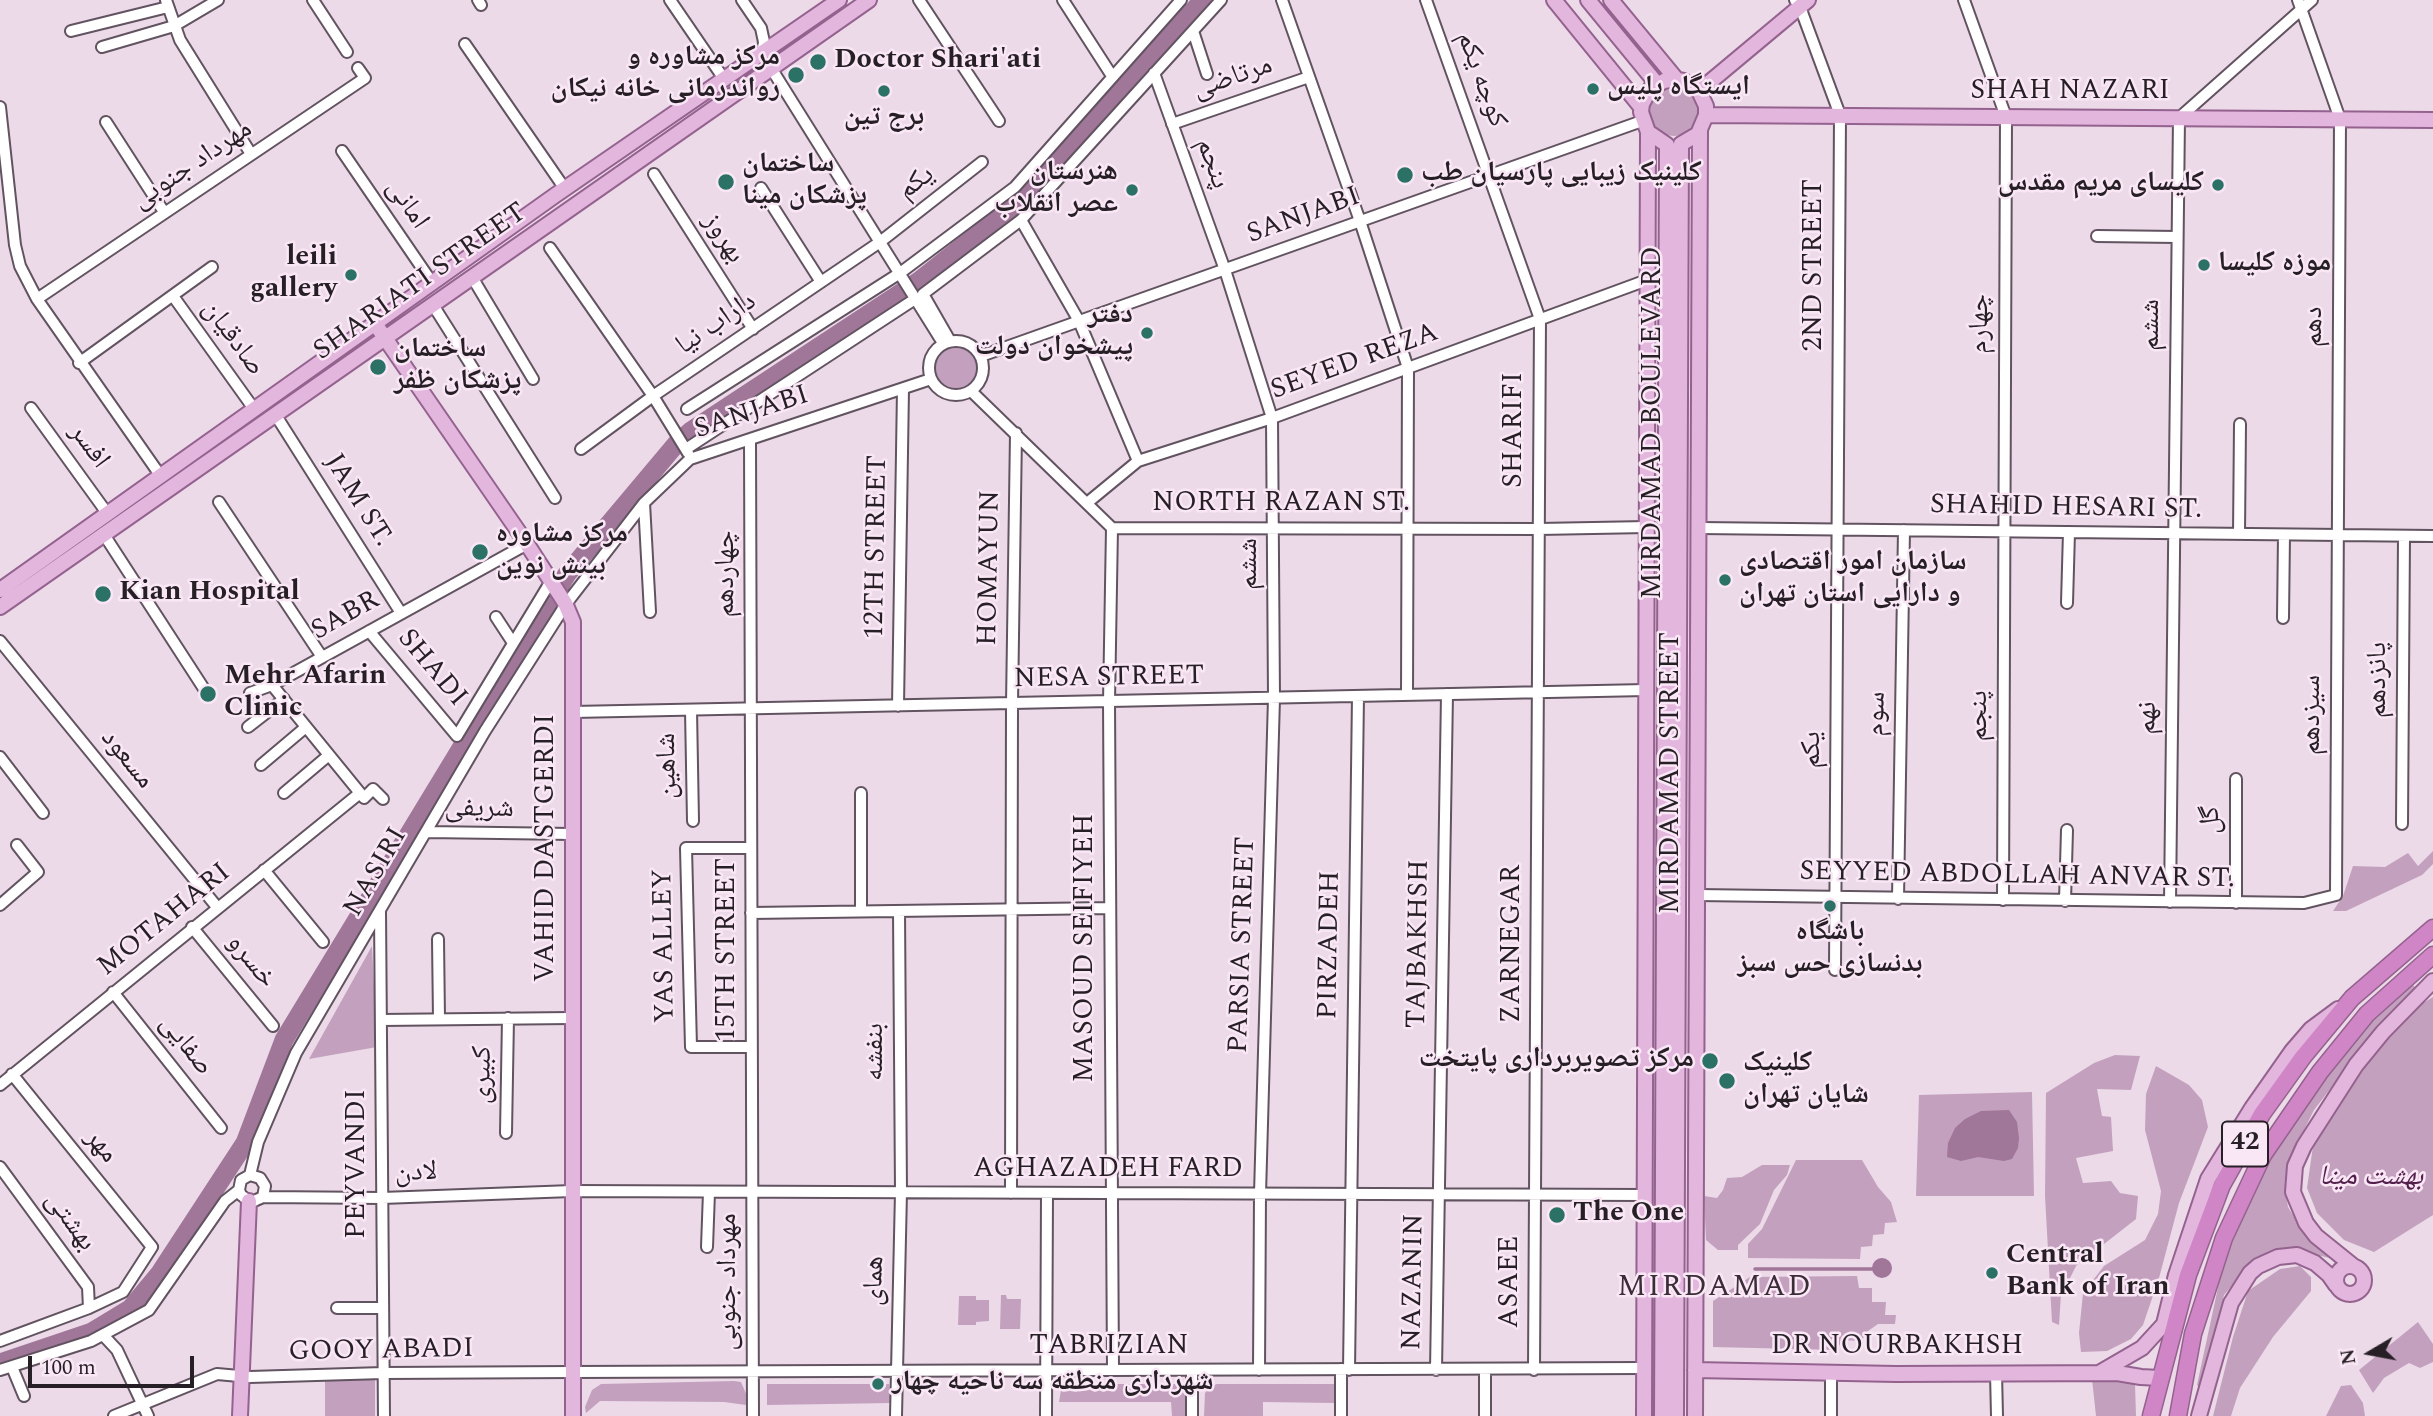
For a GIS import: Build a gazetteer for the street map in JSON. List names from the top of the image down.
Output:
{
  "streets": {
    "highway": ["42"],
    "main road": [
      "SHAH NAZARI",
      "SHARIATI STREET",
      "MIRDAMAD BOULEVARD",
      "MIRDAMAD STREET",
      "VAHID DASTGERDI",
      "DR NOURBAKHSH"
    ],
    "street": [
      "مرتاضی",
      "کوچه یکم",
      "پنجم",
      "مهرداد جنوبی",
      "یکم",
      "امانی",
      "SANJABI",
      "بهروز",
      "2ND STREET",
      "چهارم",
      "داراب نیا",
      "ششم",
      "دهم",
      "صادقیان",
      "SEYED REZA",
      "SHARIFI",
      "افسر",
      "JAM ST.",
      "NORTH RAZAN ST.",
      "SHAHID HESARI ST.",
      "12TH STREET",
      "HOMAYUN",
      "چهاردهم",
      "SABR",
      "SHADI",
      "NESA STREET",
      "پانزدهم",
      "سوم",
      "سیزدهم",
      "نهم",
      "مسعود",
      "شاهین",
      "شریفی",
      "گل",
      "NASIRI",
      "SEYYED ABDOLLAH ANVAR ST.",
      "MOTAHARI",
      "TAJBAKHSH",
      "ZARNEGAR",
      "PARSIA STREET",
      "PIRZADEH",
      "YAS ALLEY",
      "MASOUD SEIFIYEH",
      "15TH STREET",
      "خسرو",
      "صفایی",
      "بنفشه",
      "کبیری",
      "مهر",
      "PEYVANDI",
      "AGHAZADEH FARD",
      "لادن",
      "بهشتی",
      "همای",
      "NAZANIN",
      "ASAEE",
      "TABRIZIAN",
      "GOOY ABADI"
    ]
  },
  "crossings": [
    ["مرتاضی", "پنجم"],
    ["کوچه یکم", "SANJABI"],
    ["کوچه یکم", "SHARIFI"],
    ["SHAH NAZARI", "SANJABI"],
    ["SHAH NAZARI", "2ND STREET"],
    ["SHAH NAZARI", "چهارم"],
    ["SHAH NAZARI", "ششم"],
    ["SHAH NAZARI", "دهم"],
    ["SHAH NAZARI", "MIRDAMAD BOULEVARD"],
    ["SHAH NAZARI", "MIRDAMAD STREET"],
    ["پنجم", "SANJABI"],
    ["پنجم", "چهارم"],
    ["پنجم", "ششم"],
    ["پنجم", "SHAHID HESARI ST."],
    ["پنجم", "SEYYED ABDOLLAH ANVAR ST."],
    ["مهرداد جنوبی", "15TH STREET"],
    ["مهرداد جنوبی", "AGHAZADEH FARD"],
    ["مهرداد جنوبی", "TABRIZIAN"],
    ["یکم", "2ND STREET"],
    ["یکم", "داراب نیا"],
    ["یکم", "SHAHID HESARI ST."],
    ["یکم", "SEYYED ABDOLLAH ANVAR ST."],
    ["امانی", "SHARIATI STREET"],
    ["SANJABI", "ششم"],
    ["SANJABI", "MIRDAMAD BOULEVARD"],
    ["SANJABI", "SHARIFI"],
    ["SANJABI", "NORTH RAZAN ST."],
    ["SANJABI", "12TH STREET"],
    ["SANJABI", "چهاردهم"],
    ["SANJABI", "MIRDAMAD STREET"],
    ["SANJABI", "VAHID DASTGERDI"],
    ["SANJABI", "NASIRI"],
    ["بهروز", "داراب نیا"],
    ["2ND STREET", "SHAHID HESARI ST."],
    ["SHARIATI STREET", "صادقیان"],
    ["SHARIATI STREET", "افسر"],
    ["SHARIATI STREET", "JAM ST."],
    ["SHARIATI STREET", "VAHID DASTGERDI"],
    ["چهارم", "SHAHID HESARI ST."],
    ["ششم", "SEYED REZA"],
    ["ششم", "NORTH RAZAN ST."],
    ["ششم", "SHAHID HESARI ST."],
    ["ششم", "NESA STREET"],
    ["ششم", "نهم"],
    ["ششم", "PARSIA STREET"],
    ["دهم", "SHAHID HESARI ST."],
    ["دهم", "سیزدهم"],
    ["SEYED REZA", "SHARIFI"],
    ["SEYED REZA", "NORTH RAZAN ST."],
    ["SEYED REZA", "MIRDAMAD STREET"],
    ["MIRDAMAD BOULEVARD", "MIRDAMAD STREET"],
    ["SHARIFI", "NORTH RAZAN ST."],
    ["SHARIFI", "NESA STREET"],
    ["SHARIFI", "ZARNEGAR"],
    ["JAM ST.", "SABR"],
    ["NORTH RAZAN ST.", "HOMAYUN"],
    ["NORTH RAZAN ST.", "MIRDAMAD STREET"],
    ["NORTH RAZAN ST.", "MASOUD SEIFIYEH"],
    ["SHAHID HESARI ST.", "پانزدهم"],
    ["SHAHID HESARI ST.", "سوم"],
    ["SHAHID HESARI ST.", "سیزدهم"],
    ["SHAHID HESARI ST.", "نهم"],
    ["SHAHID HESARI ST.", "MIRDAMAD STREET"],
    ["12TH STREET", "NESA STREET"],
    ["HOMAYUN", "NESA STREET"],
    ["HOMAYUN", "AGHAZADEH FARD"],
    ["چهاردهم", "NESA STREET"],
    ["چهاردهم", "15TH STREET"],
    ["SABR", "SHADI"],
    ["SABR", "VAHID DASTGERDI"],
    ["NESA STREET", "شاهین"],
    ["NESA STREET", "MIRDAMAD STREET"],
    ["NESA STREET", "VAHID DASTGERDI"],
    ["NESA STREET", "TAJBAKHSH"],
    ["NESA STREET", "ZARNEGAR"],
    ["NESA STREET", "PARSIA STREET"],
    ["NESA STREET", "PIRZADEH"],
    ["NESA STREET", "MASOUD SEIFIYEH"],
    ["NESA STREET", "15TH STREET"],
    ["سوم", "SEYYED ABDOLLAH ANVAR ST."],
    ["سیزدهم", "SEYYED ABDOLLAH ANVAR ST."],
    ["نهم", "SEYYED ABDOLLAH ANVAR ST."],
    ["مسعود", "MOTAHARI"],
    ["MIRDAMAD STREET", "SEYYED ABDOLLAH ANVAR ST."],
    ["MIRDAMAD STREET", "AGHAZADEH FARD"],
    ["MIRDAMAD STREET", "TABRIZIAN"],
    ["MIRDAMAD STREET", "DR NOURBAKHSH"],
    ["شریفی", "VAHID DASTGERDI"],
    ["شریفی", "NASIRI"],
    ["گل", "SEYYED ABDOLLAH ANVAR ST."],
    ["VAHID DASTGERDI", "NASIRI"],
    ["VAHID DASTGERDI", "AGHAZADEH FARD"],
    ["VAHID DASTGERDI", "لادن"],
    ["VAHID DASTGERDI", "TABRIZIAN"],
    ["VAHID DASTGERDI", "GOOY ABADI"],
    ["NASIRI", "PEYVANDI"],
    ["MOTAHARI", "خسرو"],
    ["MOTAHARI", "صفایی"],
    ["MOTAHARI", "مهر"],
    ["TAJBAKHSH", "AGHAZADEH FARD"],
    ["TAJBAKHSH", "NAZANIN"],
    ["ZARNEGAR", "AGHAZADEH FARD"],
    ["ZARNEGAR", "ASAEE"],
    ["PARSIA STREET", "AGHAZADEH FARD"],
    ["PARSIA STREET", "TABRIZIAN"],
    ["PIRZADEH", "AGHAZADEH FARD"],
    ["PIRZADEH", "TABRIZIAN"],
    ["YAS ALLEY", "15TH STREET"],
    ["MASOUD SEIFIYEH", "AGHAZADEH FARD"],
    ["MASOUD SEIFIYEH", "TABRIZIAN"],
    ["15TH STREET", "AGHAZADEH FARD"],
    ["بنفشه", "AGHAZADEH FARD"],
    ["بنفشه", "همای"],
    ["42", "DR NOURBAKHSH"],
    ["مهر", "بهشتی"],
    ["PEYVANDI", "لادن"],
    ["PEYVANDI", "GOOY ABADI"],
    ["AGHAZADEH FARD", "لادن"],
    ["AGHAZADEH FARD", "همای"],
    ["AGHAZADEH FARD", "NAZANIN"],
    ["AGHAZADEH FARD", "ASAEE"],
    ["همای", "TABRIZIAN"],
    ["NAZANIN", "TABRIZIAN"],
    ["ASAEE", "TABRIZIAN"],
    ["TABRIZIAN", "GOOY ABADI"]
  ],
  "districts": ["MIRDAMAD"],
  "parks": ["بهشت مينا"],
  "places": [
    "Doctor Shari'ati",
    "مرکز مشاوره و رواندرمانی خانه نیکان",
    "ایستگاه پلیس",
    "برج تین",
    "کلینیک زیبایی پارسیان طب",
    "ساختمان پزشكان مينا",
    "کلیسای مریم مقدس",
    "هنرستان عصر انقلاب",
    "موزه کلیسا",
    "leili gallery",
    "دفتر پیشخوان دولت",
    "ساختمان پزشکان ظفر",
    "مرکز مشاوره بینش نوین",
    "سازمان امور اقتصادی و دارایی استان تهران",
    "Kian Hospital",
    "Mehr Afarin Clinic",
    "باشگاه بدنسازی حس سبز",
    "مرکز تصویربرداری پایتخت",
    "کلینیک شایان تهران",
    "The One",
    "Central Bank of Iran",
    "شهرداری منطقه سه ناحیه چهار"
  ],
  "scale_bar": "100 m",
  "north": "left"
}
